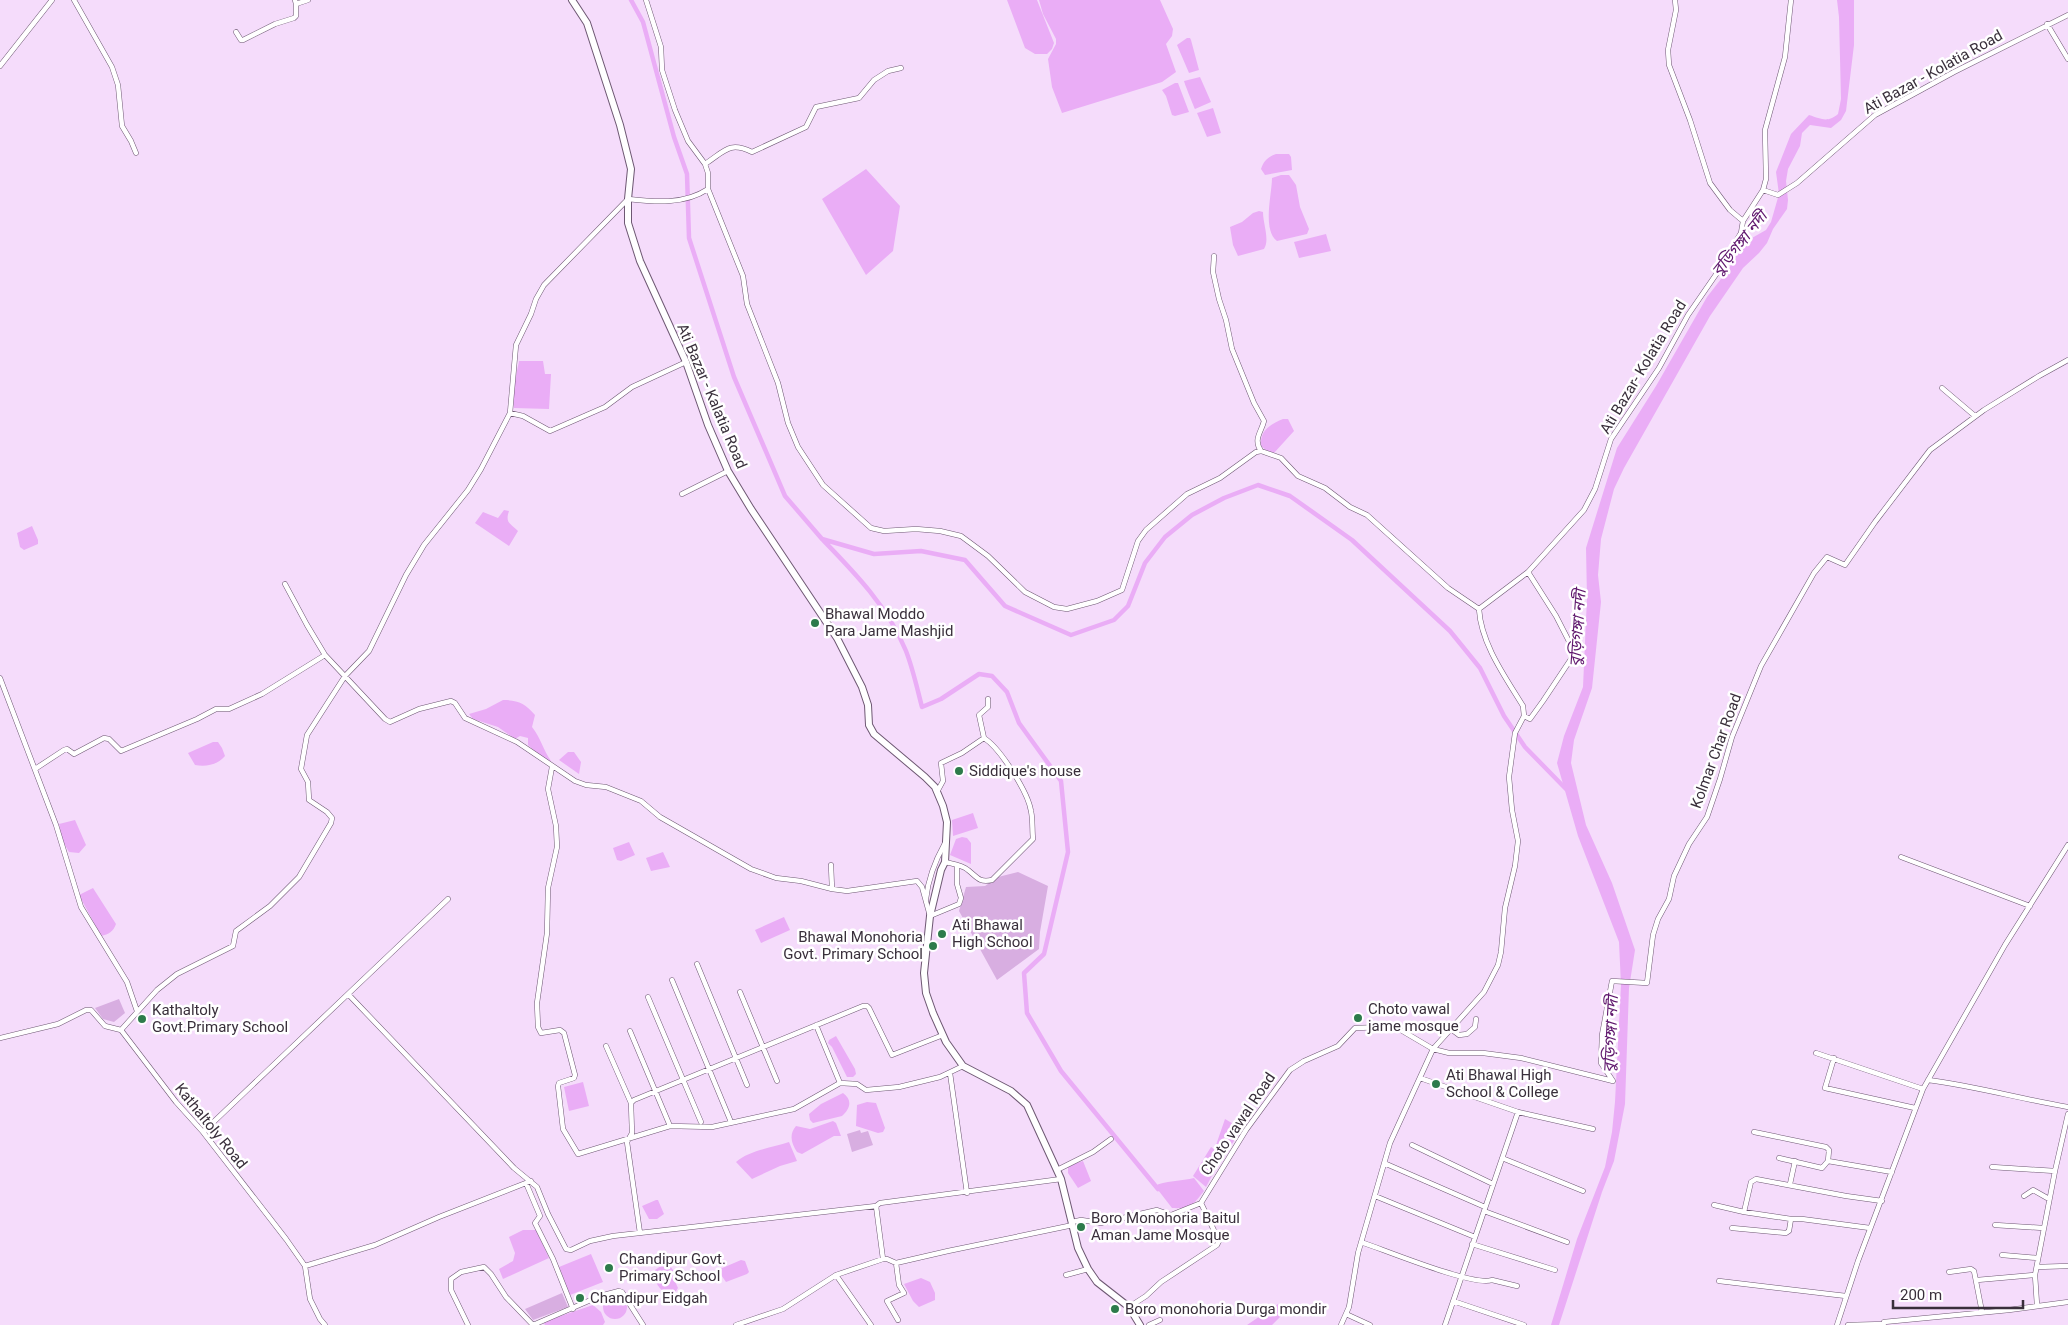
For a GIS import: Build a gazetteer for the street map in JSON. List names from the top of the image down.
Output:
{
  "streets": {
    "main road": ["Ati Bazar - Kalatia Road"],
    "street": [
      "Ati Bazar - Kolatia Road",
      "Ati Bazar- Kolatia Road",
      "Kolmar Char Road",
      "Choto vawal Road",
      "Kathaltoly Road"
    ]
  },
  "crossings": [
    ["Ati Bazar - Kolatia Road", "Ati Bazar- Kolatia Road"],
    ["Kolmar Char Road", "Choto vawal Road"]
  ],
  "water": ["বুড়িগঙ্গা নদী"],
  "places": [
    "Bhawal Moddo Para Jame Mashjid",
    "Siddique's house",
    "Ati Bhawal High School",
    "Bhawal Monohoria Govt. Primary School",
    "Choto vawal jame mosque",
    "Kathaltoly Govt.Primary School",
    "Ati Bhawal High School & College",
    "Boro Monohoria Baitul Aman Jame Mosque",
    "Chandipur Govt. Primary School",
    "Chandipur Eidgah",
    "Boro monohoria Durga mondir"
  ],
  "scale_bar": "200 m"
}
